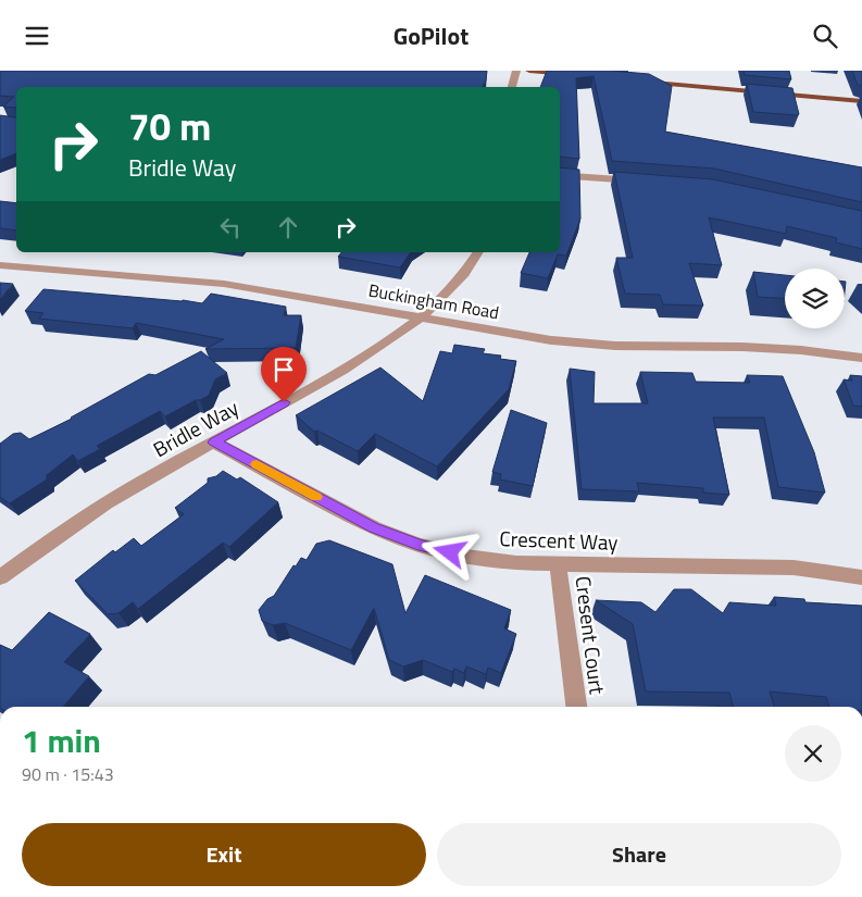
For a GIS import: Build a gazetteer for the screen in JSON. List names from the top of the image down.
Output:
{
  "streets": {
    "street": [
      "Buckingham Road",
      "Bridle Way",
      "Crescent Way",
      "Cresent Court"
    ]
  },
  "crossings": [
    ["Buckingham Road", "Bridle Way"],
    ["Bridle Way", "Crescent Way"],
    ["Crescent Way", "Cresent Court"]
  ],
  "page": {
    "header": "GoPilot",
    "turn": ["70 m", "Bridle Way"],
    "heading": ["1 min", "90 m · 15:43"],
    "buttons": ["Exit", "Share"]
  }
}
